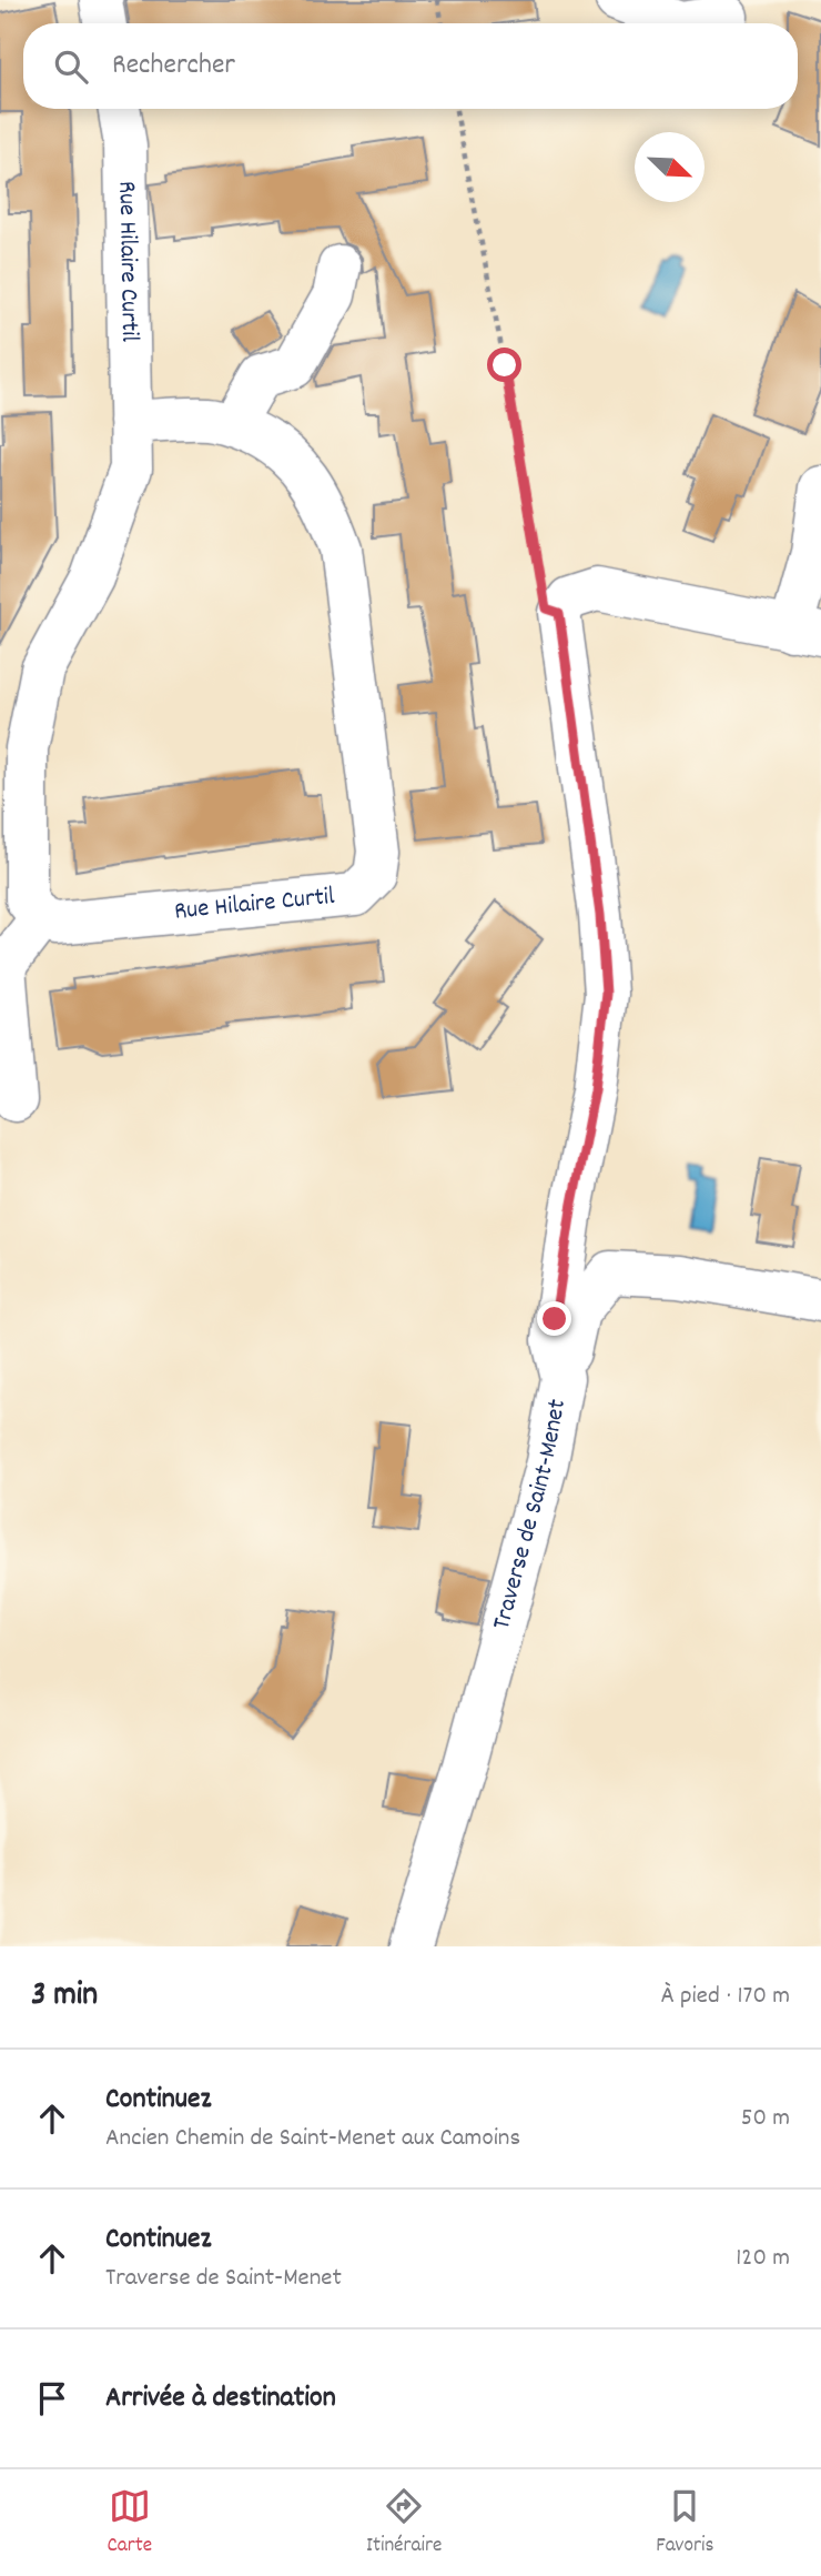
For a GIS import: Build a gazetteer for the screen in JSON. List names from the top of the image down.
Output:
{
  "streets": {
    "street": ["Rue Hilaire Curtil", "Traverse de Saint-Menet"]
  },
  "north": "bottom right",
  "page": {
    "search": "Rechercher",
    "heading": ["3 min", "À pied · 170 m"],
    "list": [
      ["Continuez", "Ancien Chemin de Saint-Menet aux Camoins", "50 m"],
      ["Continuez", "Traverse de Saint-Menet", "120 m"],
      "Arrivée à destination"
    ],
    "nav": ["Carte", "Itinéraire", "Favoris"]
  }
}
